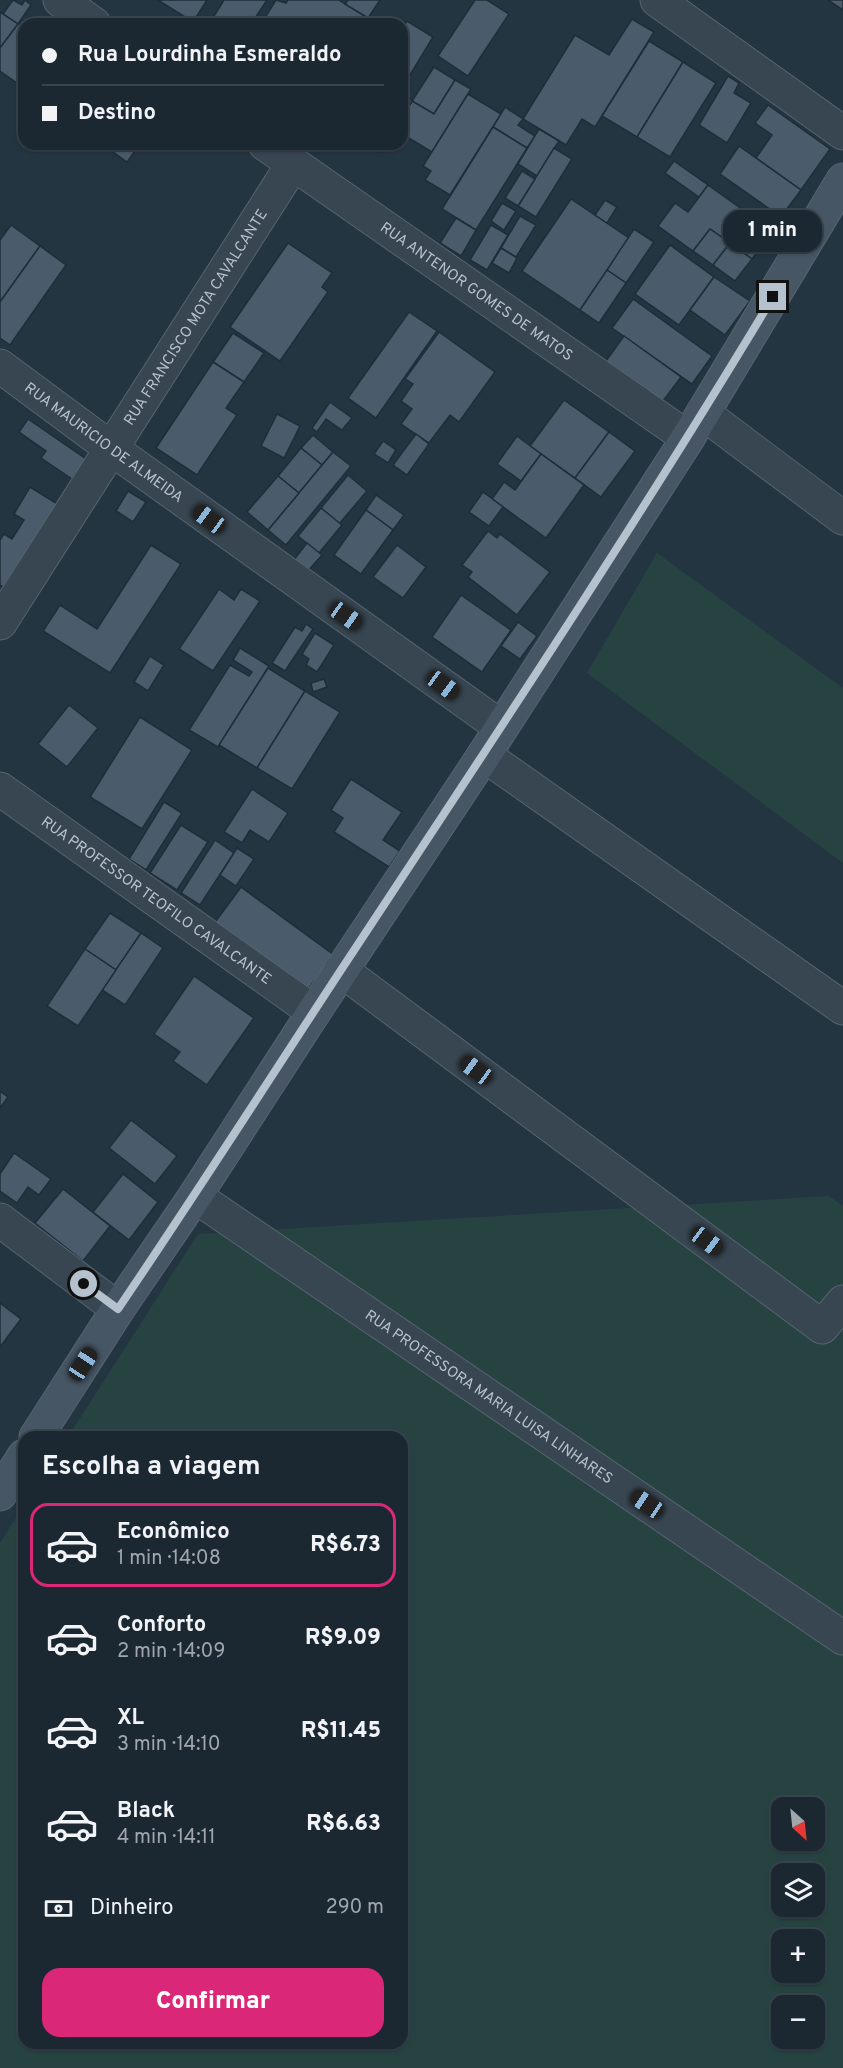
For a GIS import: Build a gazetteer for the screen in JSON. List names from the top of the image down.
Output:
{
  "streets": {
    "street": [
      "RUA ANTENOR GOMES DE MATOS",
      "RUA FRANCISCO MOTA CAVALCANTE",
      "RUA MAURICIO DE ALMEIDA",
      "RUA PROFESSOR TEOFILO CAVALCANTE",
      "RUA PROFESSORA MARIA LUISA LINHARES"
    ]
  },
  "crossings": [
    ["RUA ANTENOR GOMES DE MATOS", "RUA FRANCISCO MOTA CAVALCANTE"],
    ["RUA FRANCISCO MOTA CAVALCANTE", "RUA MAURICIO DE ALMEIDA"]
  ],
  "north": "bottom right",
  "page": {
    "banner": ["Rua Lourdinha Esmeraldo", "Destino"],
    "bubble": "1 min",
    "heading": "Escolha a viagem",
    "list": [
      {
        "name": "Econômico",
        "note": "1 min · 14:08",
        "value": "R$6.73"
      },
      {
        "name": "Conforto",
        "note": "2 min · 14:09",
        "value": "R$9.09"
      },
      {
        "name": "XL",
        "note": "3 min · 14:10",
        "value": "R$11.45"
      },
      {
        "name": "Black",
        "note": "4 min · 14:11",
        "value": "R$6.63"
      }
    ],
    "map_buttons": ["+", "−"],
    "pay": ["Dinheiro", "290 m"],
    "buttons": "Confirmar"
  }
}
